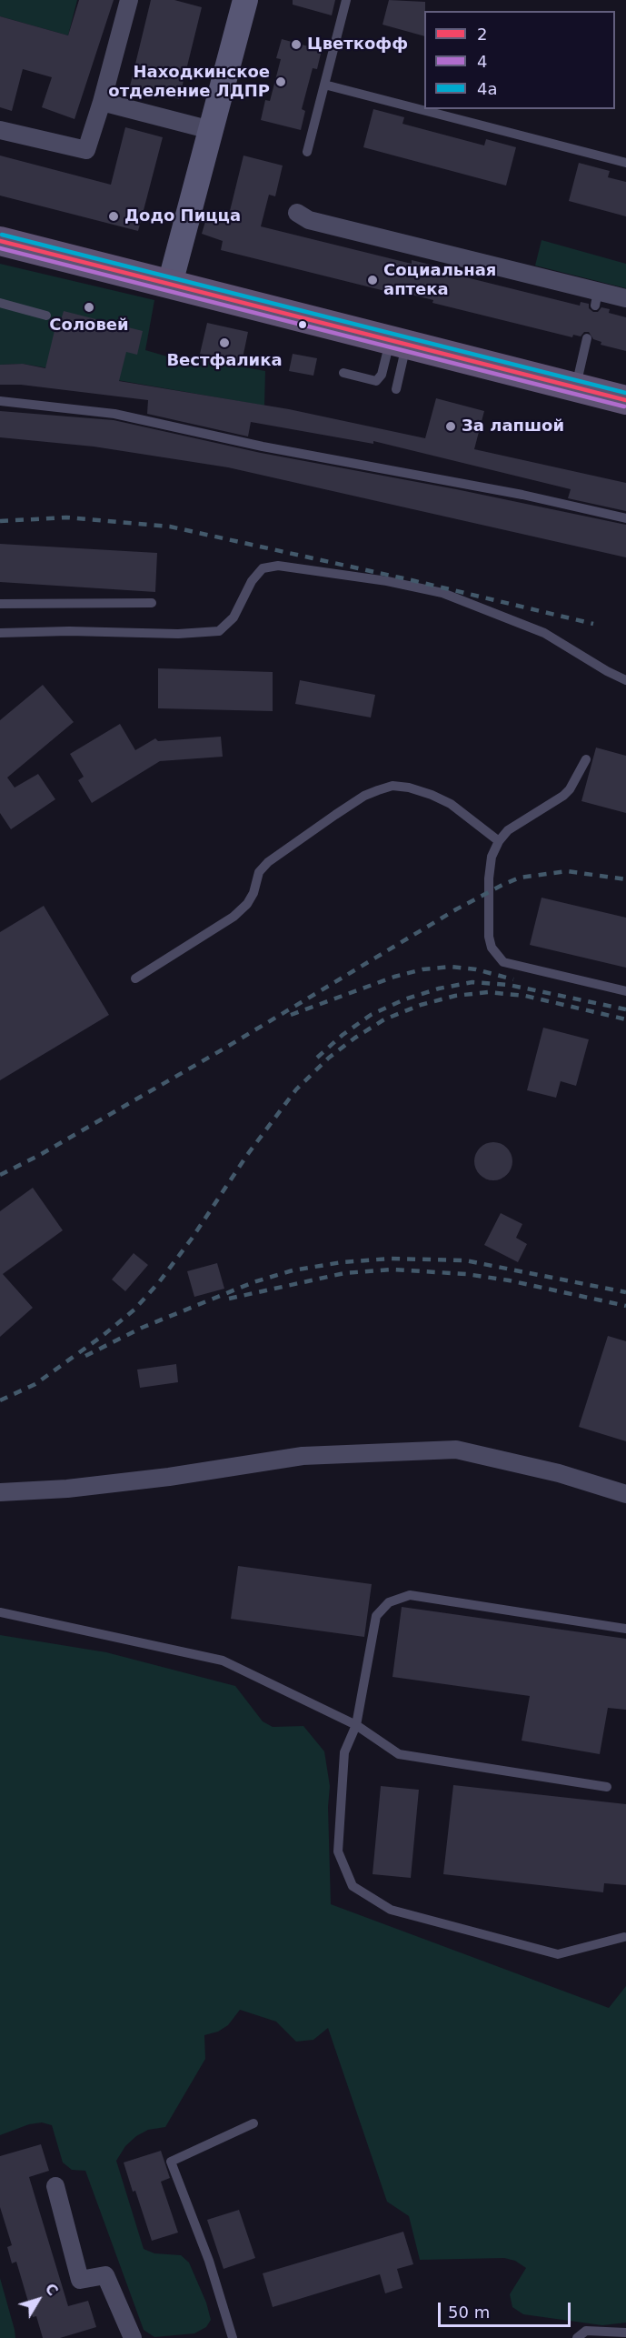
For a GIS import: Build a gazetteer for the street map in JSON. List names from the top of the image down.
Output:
{
  "places": [
    "Цветкофф",
    "Находкинское отделение ЛДПР",
    "Додо Пицца",
    "Социальная аптека",
    "Соловей",
    "Вестфалика",
    "За лапшой"
  ],
  "lines": ["transit line 4а", "transit line 2", "transit line 4"],
  "legend": ["2", "4", "4а"],
  "scale_bar": "50 m",
  "north": "top right"
}
